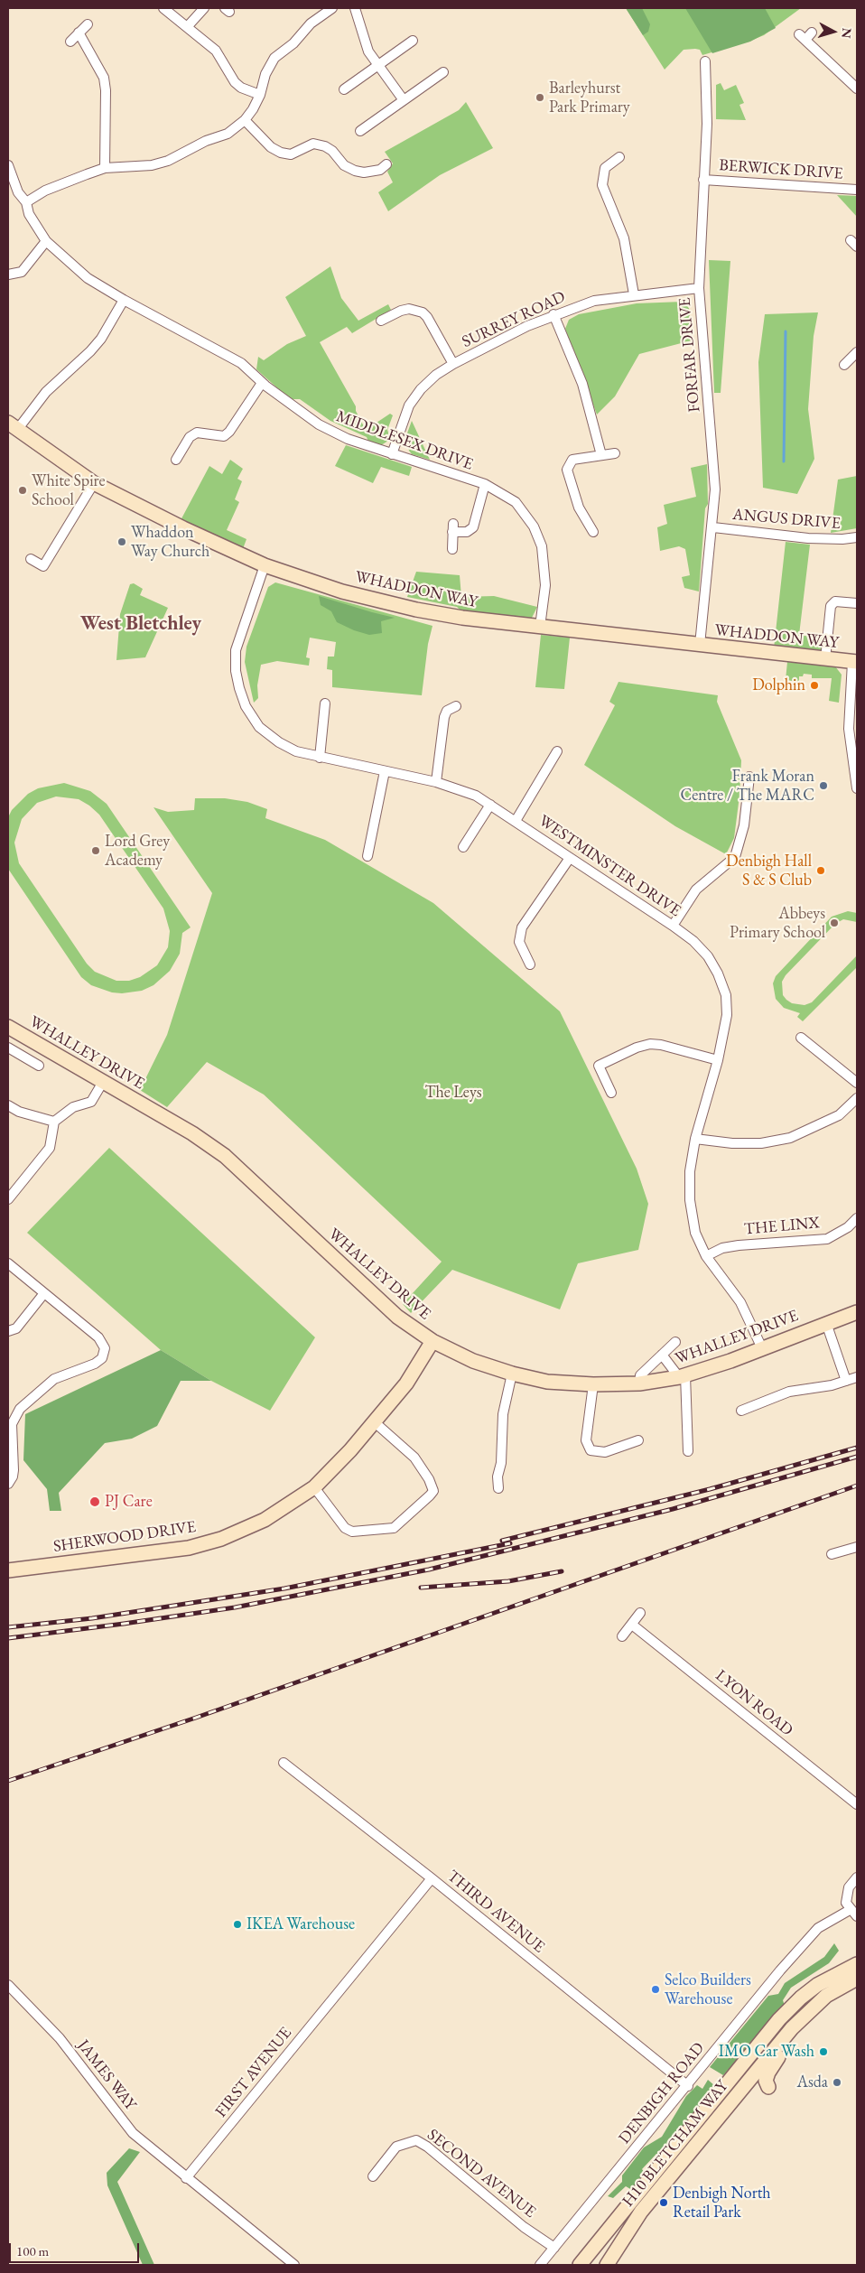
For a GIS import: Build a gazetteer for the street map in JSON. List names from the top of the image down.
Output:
{
  "streets": {
    "street": [
      "BERWICK DRIVE",
      "SURREY ROAD",
      "FORFAR DRIVE",
      "MIDDLESEX DRIVE",
      "ANGUS DRIVE",
      "WHADDON WAY",
      "WESTMINSTER DRIVE",
      "WHALLEY DRIVE",
      "THE LINX",
      "SHERWOOD DRIVE",
      "LYON ROAD",
      "THIRD AVENUE",
      "FIRST AVENUE",
      "JAMES WAY",
      "DENBIGH ROAD",
      "H10 BLETCHAM WAY",
      "SECOND AVENUE"
    ]
  },
  "crossings": [
    ["BERWICK DRIVE", "FORFAR DRIVE"],
    ["SURREY ROAD", "FORFAR DRIVE"],
    ["SURREY ROAD", "MIDDLESEX DRIVE"],
    ["FORFAR DRIVE", "ANGUS DRIVE"],
    ["FORFAR DRIVE", "WHADDON WAY"],
    ["MIDDLESEX DRIVE", "WHADDON WAY"],
    ["WHADDON WAY", "WESTMINSTER DRIVE"],
    ["WESTMINSTER DRIVE", "WHALLEY DRIVE"],
    ["WESTMINSTER DRIVE", "THE LINX"],
    ["WHALLEY DRIVE", "SHERWOOD DRIVE"],
    ["THIRD AVENUE", "FIRST AVENUE"],
    ["THIRD AVENUE", "DENBIGH ROAD"],
    ["FIRST AVENUE", "JAMES WAY"],
    ["DENBIGH ROAD", "SECOND AVENUE"]
  ],
  "districts": ["West Bletchley"],
  "parks": ["The Leys"],
  "places": [
    "Barleyhurst Park Primary",
    "White Spire School",
    "Whaddon Way Church",
    "Dolphin",
    "Frank Moran Centre / The MARC",
    "Lord Grey Academy",
    "Denbigh Hall S & S Club",
    "Abbeys Primary School",
    "PJ Care",
    "IKEA Warehouse",
    "Selco Builders Warehouse",
    "IMO Car Wash",
    "Asda",
    "Denbigh North Retail Park"
  ],
  "scale_bar": "100 m",
  "north": "right"
}
